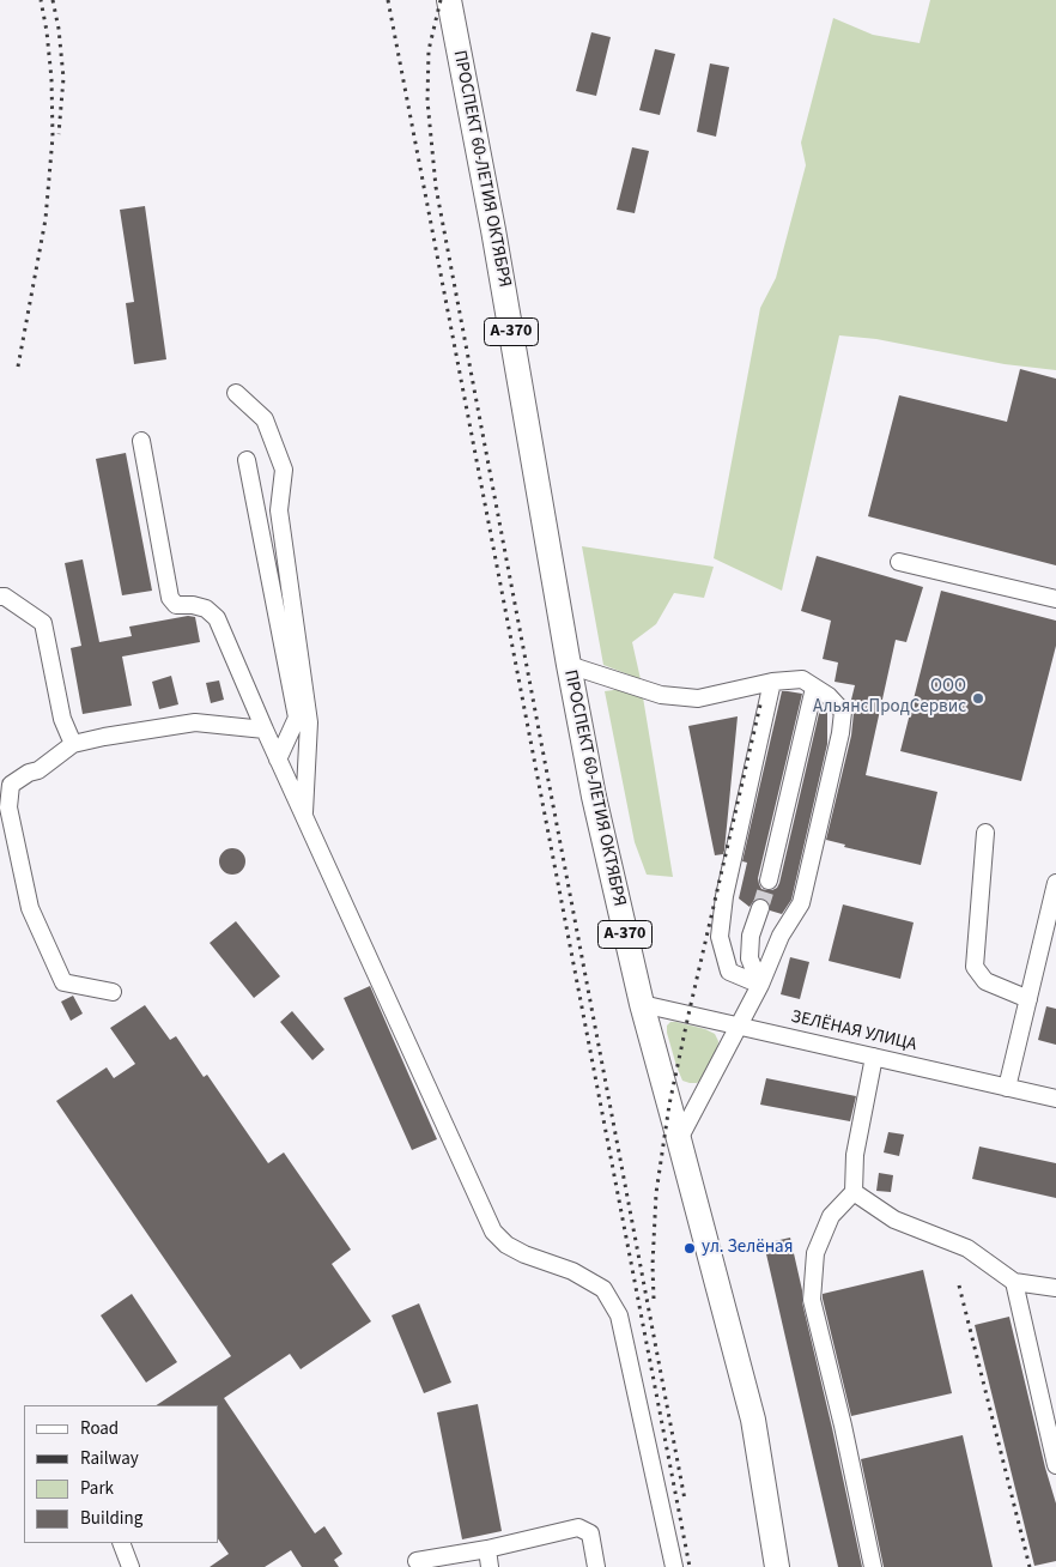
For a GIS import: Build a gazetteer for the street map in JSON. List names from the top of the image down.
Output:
{
  "streets": {
    "highway": ["ПРОСПЕКТ 60-ЛЕТИЯ ОКТЯБРЯ", "А-370"],
    "street": ["ЗЕЛЁНАЯ УЛИЦА"]
  },
  "crossings": [
    ["ПРОСПЕКТ 60-ЛЕТИЯ ОКТЯБРЯ", "ЗЕЛЁНАЯ УЛИЦА"]
  ],
  "places": ["ООО АльянсПродСервис", "ул. Зелёная"],
  "legend": [
    "Road",
    "Railway",
    "Park",
    "Building"
  ]
}
